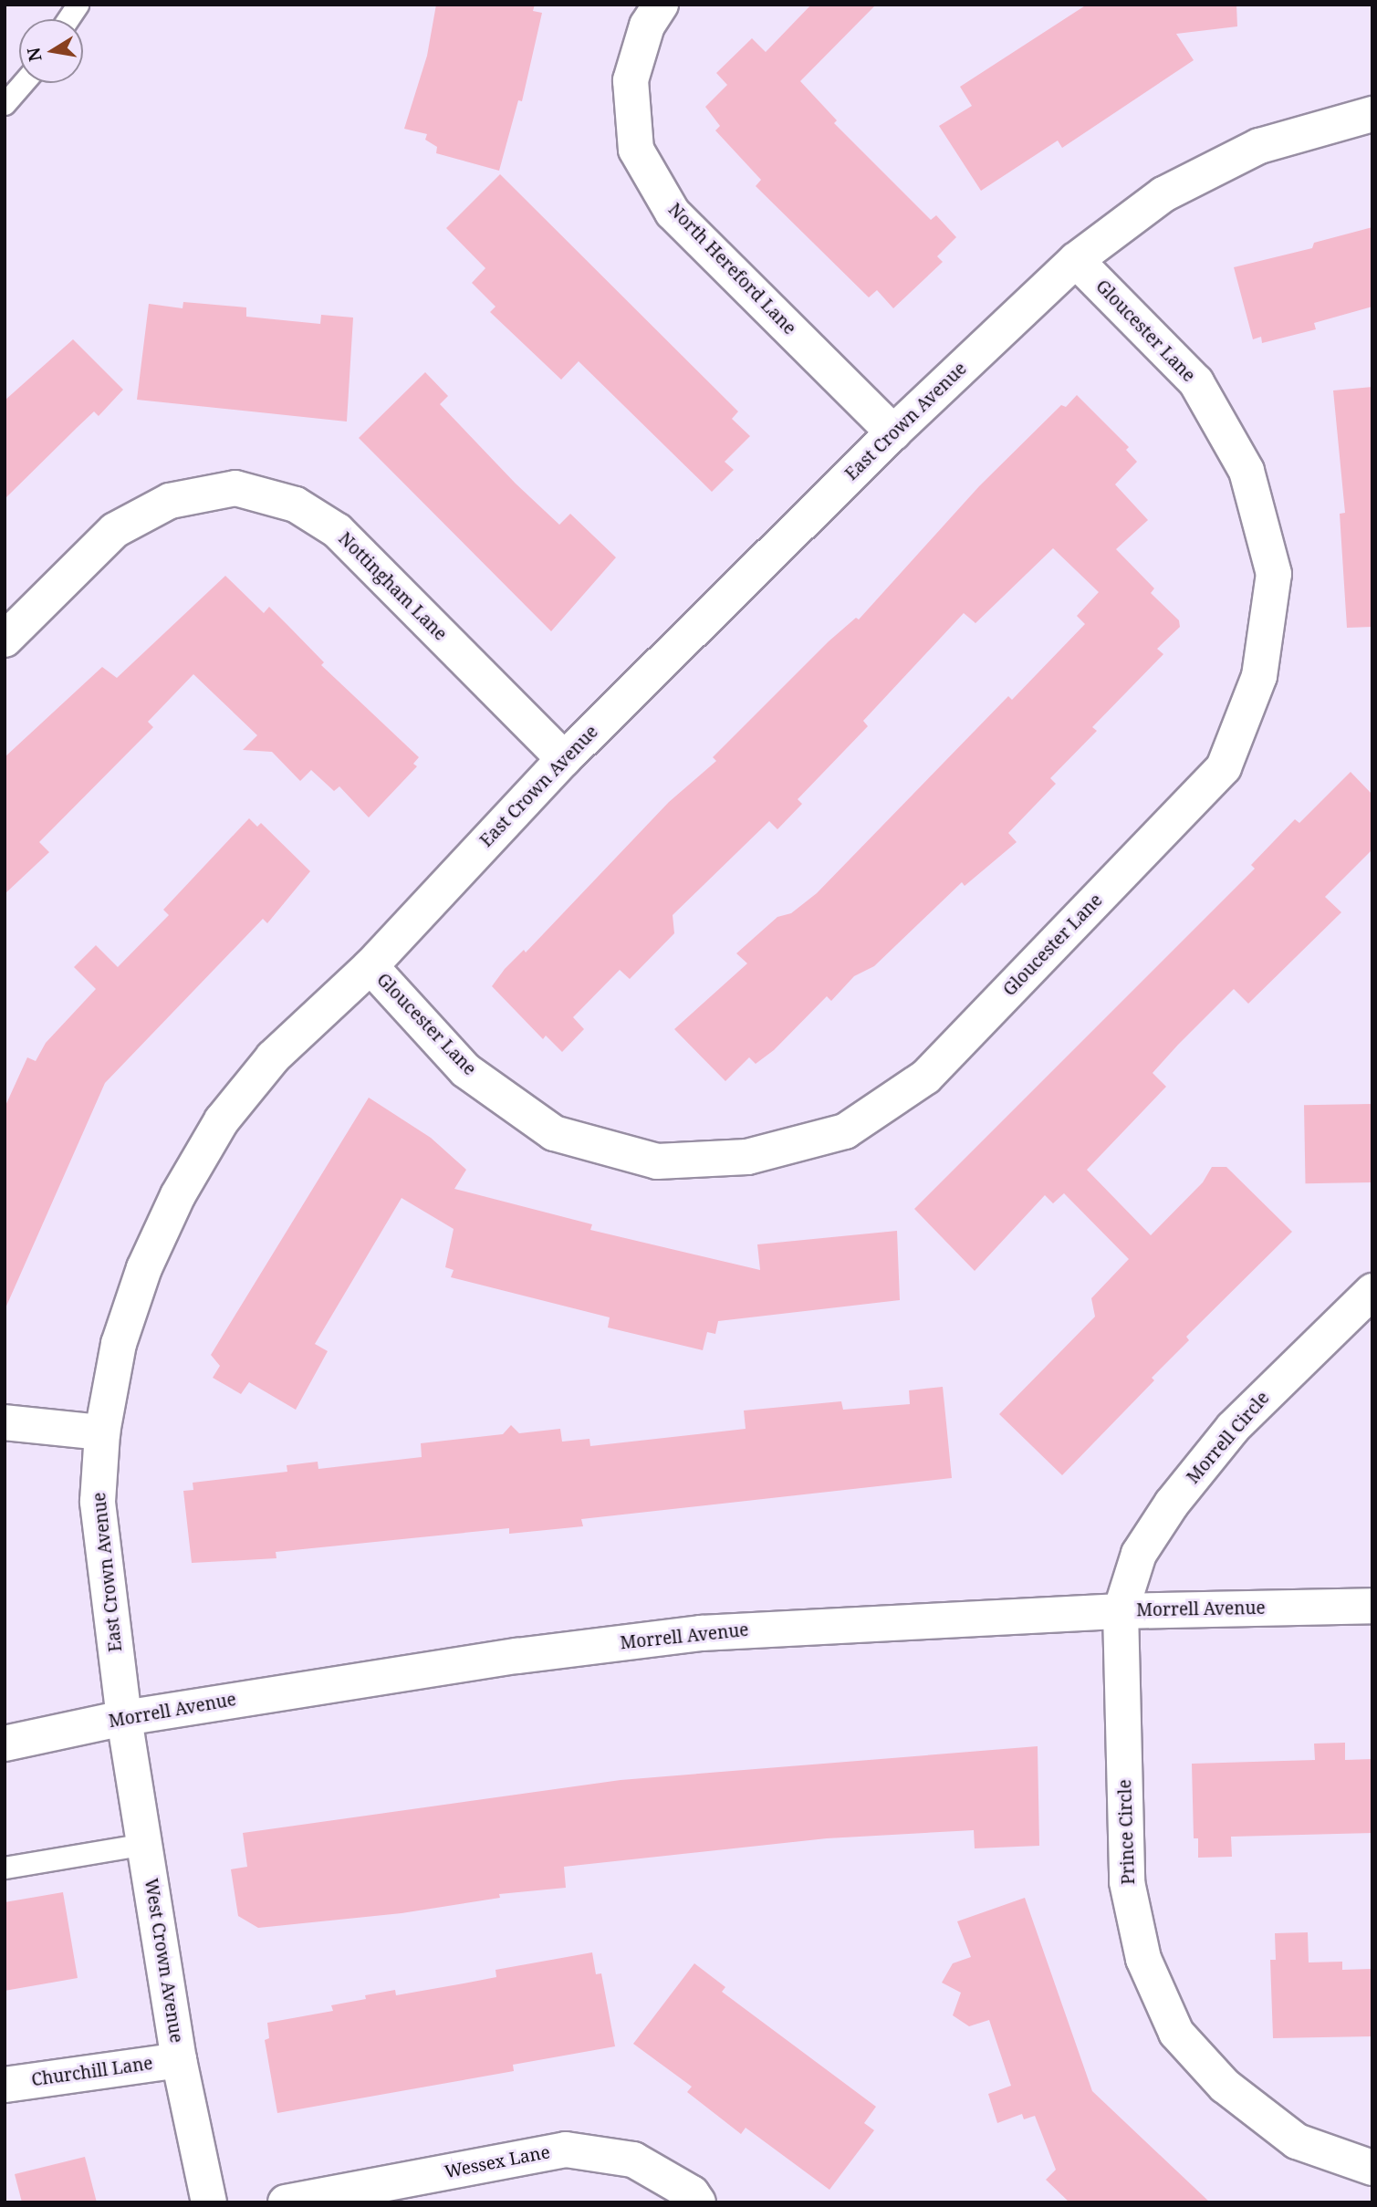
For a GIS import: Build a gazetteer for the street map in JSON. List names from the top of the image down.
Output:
{
  "streets": {
    "street": [
      "North Hereford Lane",
      "Gloucester Lane",
      "East Crown Avenue",
      "Nottingham Lane",
      "Morrell Circle",
      "Morrell Avenue",
      "Prince Circle",
      "West Crown Avenue",
      "Churchill Lane",
      "Wessex Lane"
    ]
  },
  "crossings": [
    ["North Hereford Lane", "East Crown Avenue"],
    ["Gloucester Lane", "East Crown Avenue"],
    ["East Crown Avenue", "Nottingham Lane"],
    ["East Crown Avenue", "Morrell Avenue"],
    ["East Crown Avenue", "West Crown Avenue"],
    ["Morrell Circle", "Morrell Avenue"],
    ["Morrell Circle", "Prince Circle"],
    ["Morrell Avenue", "Prince Circle"],
    ["Morrell Avenue", "West Crown Avenue"],
    ["West Crown Avenue", "Churchill Lane"]
  ],
  "north": "left"
}
